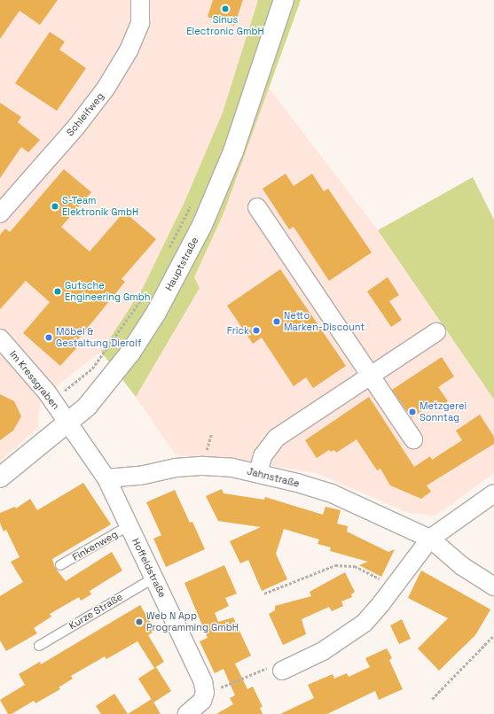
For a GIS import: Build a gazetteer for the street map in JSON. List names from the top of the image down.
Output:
{
  "streets": {
    "main road": ["Hauptstraße"],
    "street": [
      "Schleifweg",
      "Im Kressgraben",
      "Jahnstraße",
      "Hoffeldstraße"
    ],
    "lane": ["Finkenweg", "Kurze Straße"]
  },
  "crossings": [
    ["Hauptstraße", "Im Kressgraben"],
    ["Hauptstraße", "Hoffeldstraße"],
    ["Im Kressgraben", "Hoffeldstraße"],
    ["Jahnstraße", "Hoffeldstraße"],
    ["Finkenweg", "Hoffeldstraße"],
    ["Hoffeldstraße", "Kurze Straße"]
  ],
  "places": [
    "Sinus Electronic GmbH",
    "S-Team Elektronik GmbH",
    "Gutsche Engineering Gmbh",
    "Netto Marken-Discount",
    "Frick",
    "Möbel & Gestaltung Dierolf",
    "Metzgerei Sonntag",
    "Web N App Programming GmbH"
  ]
}
